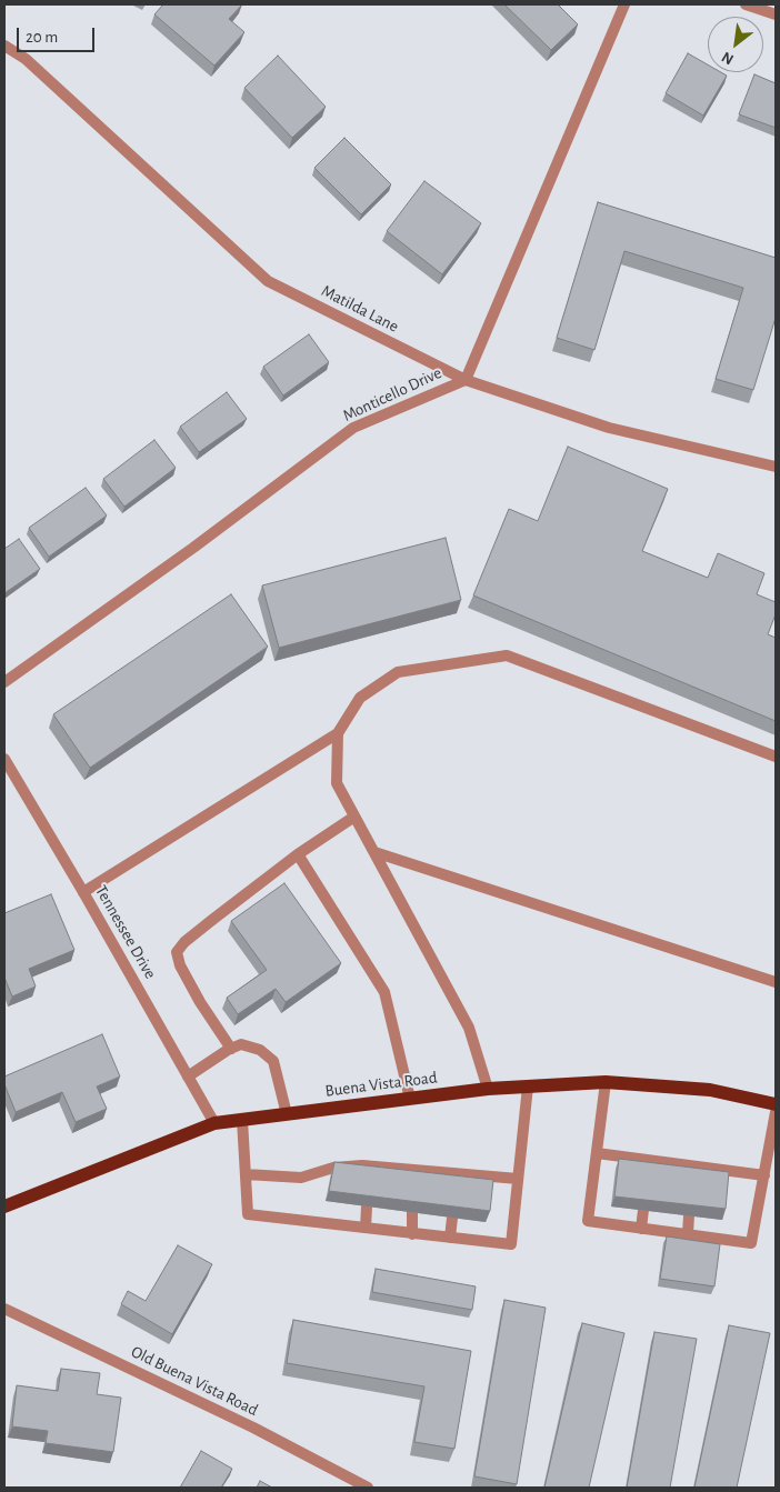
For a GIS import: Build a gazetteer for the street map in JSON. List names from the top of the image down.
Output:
{
  "streets": {
    "main road": ["Buena Vista Road"],
    "street": [
      "Matilda Lane",
      "Monticello Drive",
      "Tennessee Drive",
      "Old Buena Vista Road"
    ]
  },
  "crossings": [
    ["Matilda Lane", "Monticello Drive"],
    ["Tennessee Drive", "Buena Vista Road"]
  ],
  "scale_bar": "20 m",
  "north": "bottom left"
}
